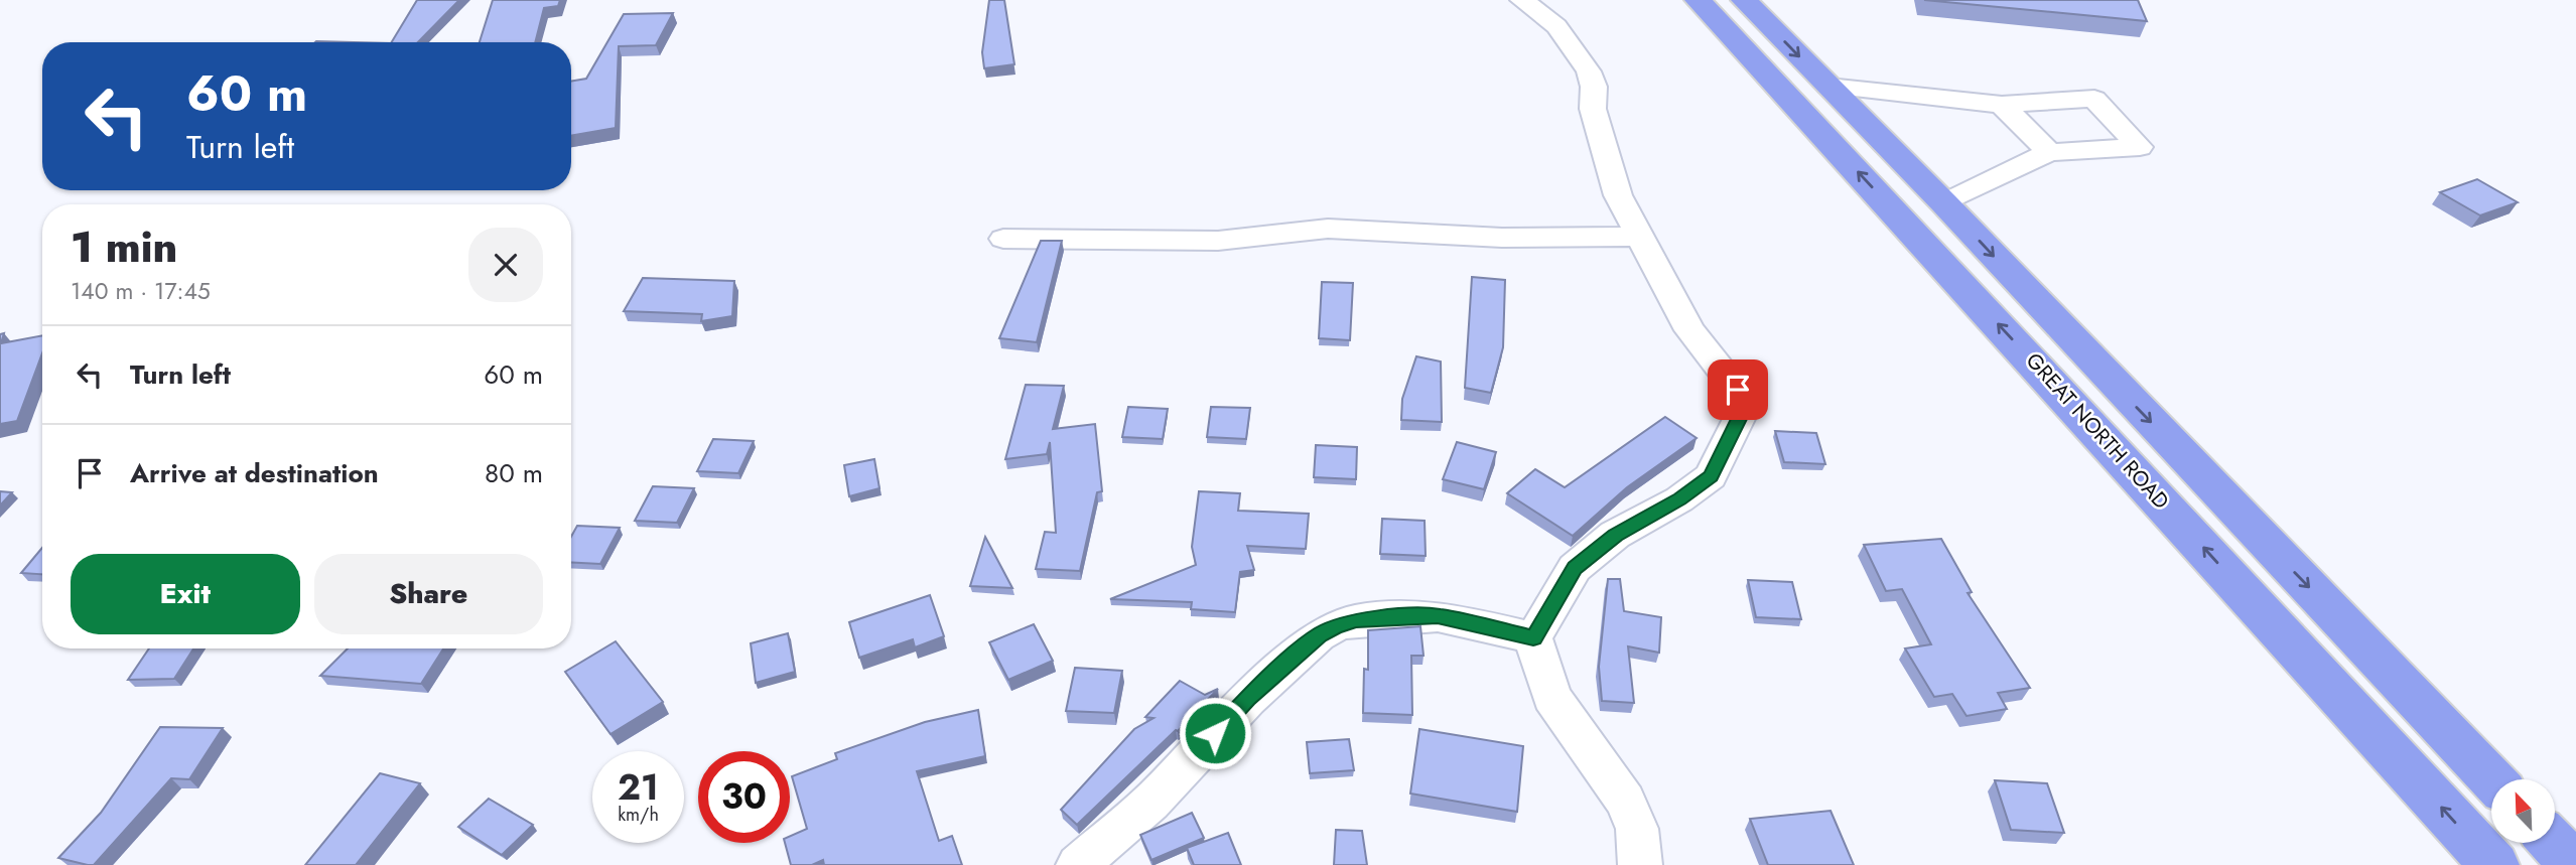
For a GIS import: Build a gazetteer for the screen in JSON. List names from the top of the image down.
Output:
{
  "streets": {
    "highway": ["GREAT NORTH ROAD"]
  },
  "north": "top left",
  "page": {
    "turn": ["60 m", "Turn left"],
    "heading": ["1 min", "140 m · 17:45"],
    "list": [
      {
        "name": "Turn left",
        "value": "60 m"
      },
      {
        "name": "Arrive at destination",
        "value": "80 m"
      }
    ],
    "buttons": ["Exit", "Share"],
    "speed": "21 km/h",
    "limit": "30"
  }
}
